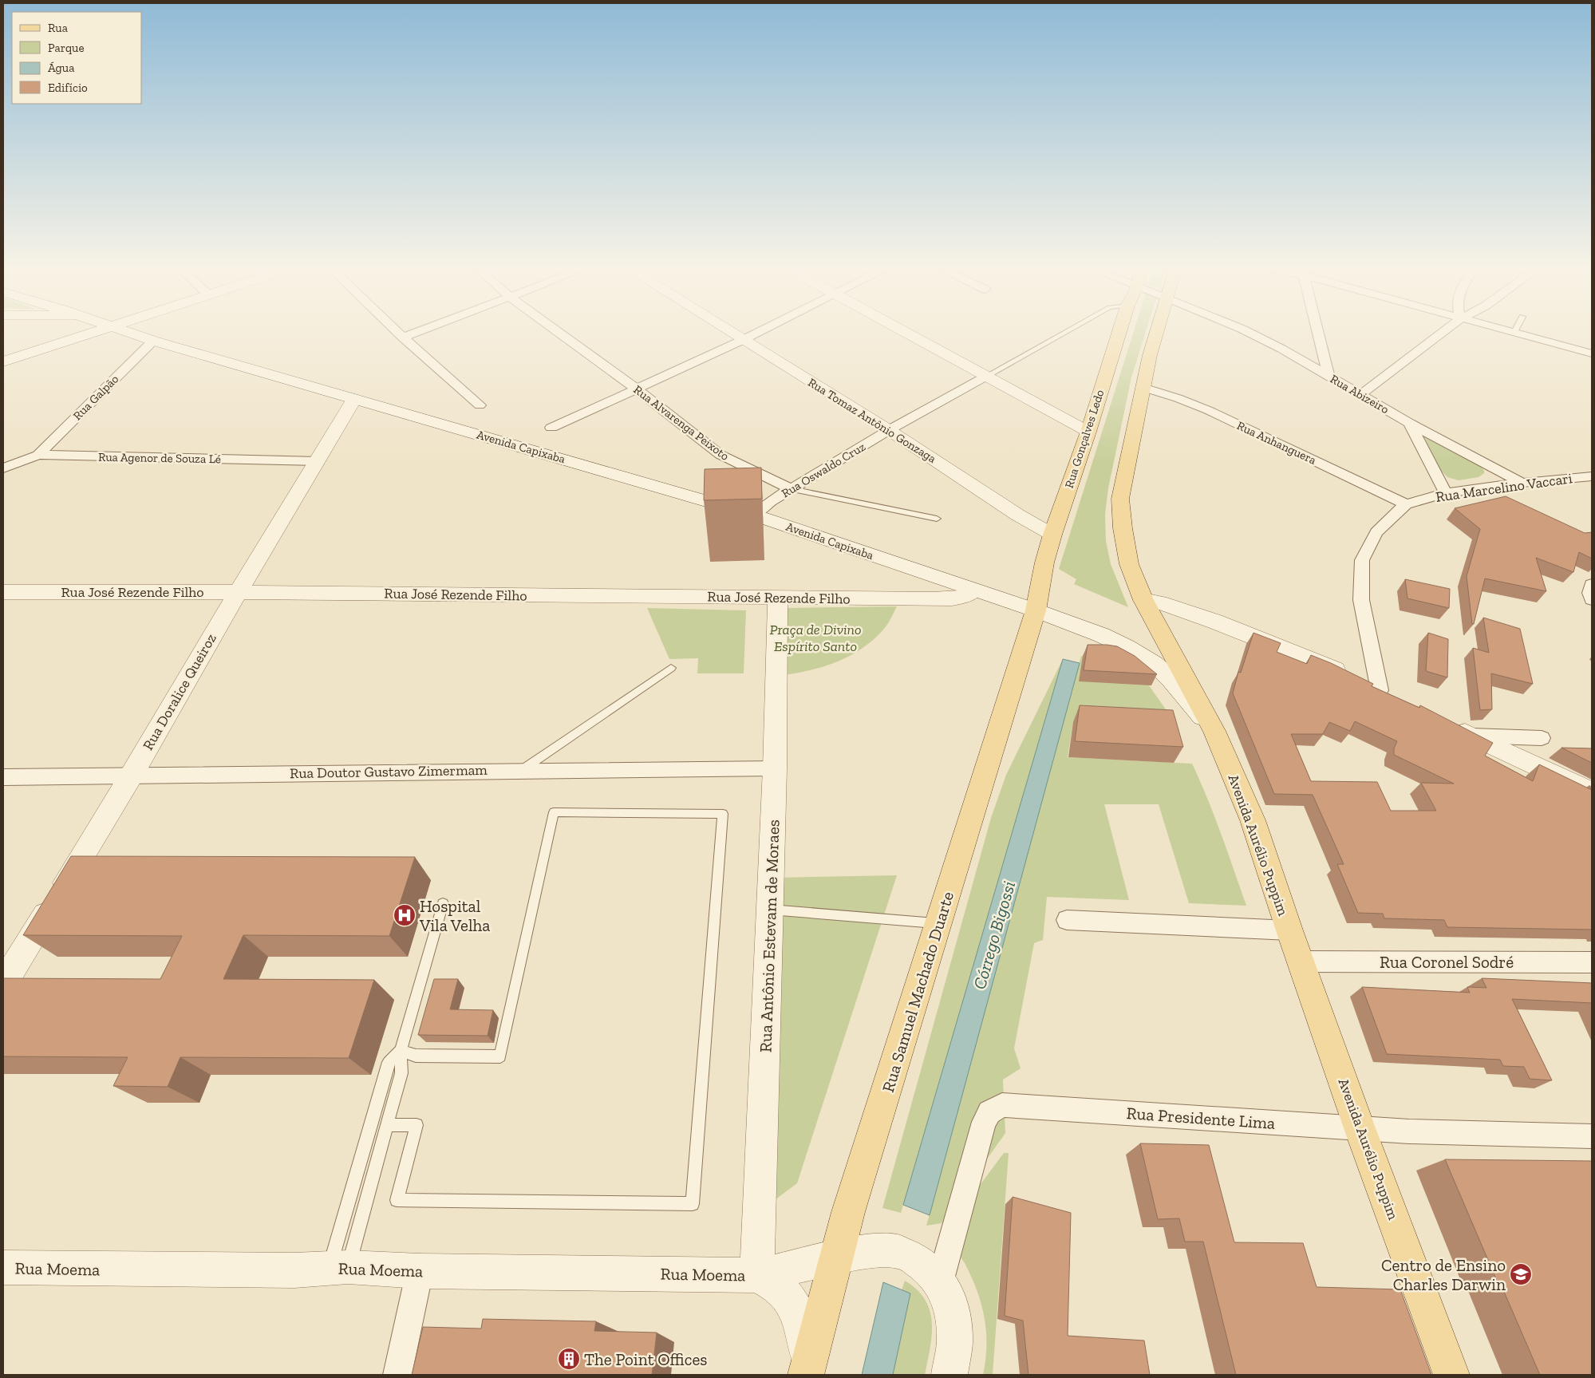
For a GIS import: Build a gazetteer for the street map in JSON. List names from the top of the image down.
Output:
{
  "streets": {
    "main road": ["Rua Gonçalves Ledo", "Avenida Aurélio Puppim", "Rua Samuel Machado Duarte"],
    "street": [
      "Rua Abizeiro",
      "Rua Galpão",
      "Rua Tomaz Antônio Gonzaga",
      "Rua Alvarenga Peixoto",
      "Rua Anhanguera",
      "Avenida Capixaba",
      "Rua Agenor de Souza Lé",
      "Rua Oswaldo Cruz",
      "Rua Marcelino Vaccari",
      "Rua José Rezende Filho",
      "Rua Doralice Queiroz",
      "Rua Doutor Gustavo Zimermam",
      "Rua Antônio Estevam de Moraes",
      "Rua Coronel Sodré",
      "Rua Presidente Lima",
      "Rua Moema"
    ]
  },
  "crossings": [
    ["Rua Abizeiro", "Rua Marcelino Vaccari"],
    ["Rua Galpão", "Avenida Capixaba"],
    ["Rua Galpão", "Rua Agenor de Souza Lé"],
    ["Rua Tomaz Antônio Gonzaga", "Rua Gonçalves Ledo"],
    ["Rua Tomaz Antônio Gonzaga", "Rua Oswaldo Cruz"],
    ["Rua Alvarenga Peixoto", "Rua Oswaldo Cruz"],
    ["Rua Gonçalves Ledo", "Avenida Capixaba"],
    ["Rua Gonçalves Ledo", "Rua Samuel Machado Duarte"],
    ["Rua Anhanguera", "Rua Marcelino Vaccari"],
    ["Rua Anhanguera", "Avenida Aurélio Puppim"],
    ["Avenida Capixaba", "Rua Oswaldo Cruz"],
    ["Avenida Capixaba", "Rua José Rezende Filho"],
    ["Avenida Capixaba", "Rua Doralice Queiroz"],
    ["Avenida Capixaba", "Avenida Aurélio Puppim"],
    ["Avenida Capixaba", "Rua Samuel Machado Duarte"],
    ["Rua Agenor de Souza Lé", "Rua Doralice Queiroz"],
    ["Rua José Rezende Filho", "Rua Doralice Queiroz"],
    ["Rua José Rezende Filho", "Rua Antônio Estevam de Moraes"],
    ["Rua Doralice Queiroz", "Rua Doutor Gustavo Zimermam"],
    ["Rua Doutor Gustavo Zimermam", "Rua Antônio Estevam de Moraes"],
    ["Avenida Aurélio Puppim", "Rua Coronel Sodré"],
    ["Avenida Aurélio Puppim", "Rua Presidente Lima"],
    ["Rua Antônio Estevam de Moraes", "Rua Moema"],
    ["Rua Samuel Machado Duarte", "Rua Moema"],
    ["Rua Presidente Lima", "Rua Moema"]
  ],
  "water": ["Córrego Bigossi"],
  "parks": ["Praça de Divino Espírito Santo"],
  "places": {
    "hospital": ["Hospital Vila Velha"],
    "school or university": ["Centro de Ensino Charles Darwin"],
    "building": ["The Point Offices"]
  },
  "legend": [
    "Rua",
    "Parque",
    "Água",
    "Edifício"
  ]
}
